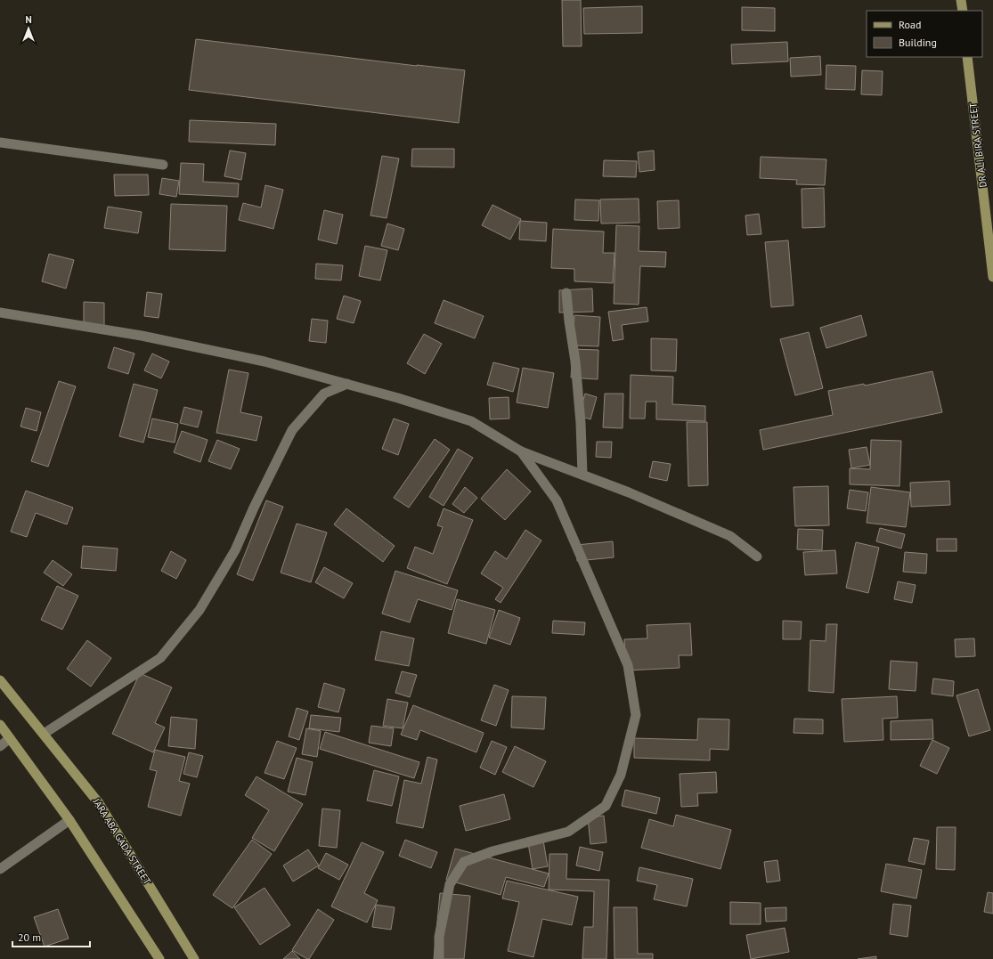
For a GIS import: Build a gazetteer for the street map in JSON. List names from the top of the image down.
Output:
{
  "streets": {
    "main road": ["DR ALI BIRA STREET", "JARA ABA GADA STREET"]
  },
  "legend": ["Road", "Building"],
  "scale_bar": "20 m",
  "north": "top"
}
